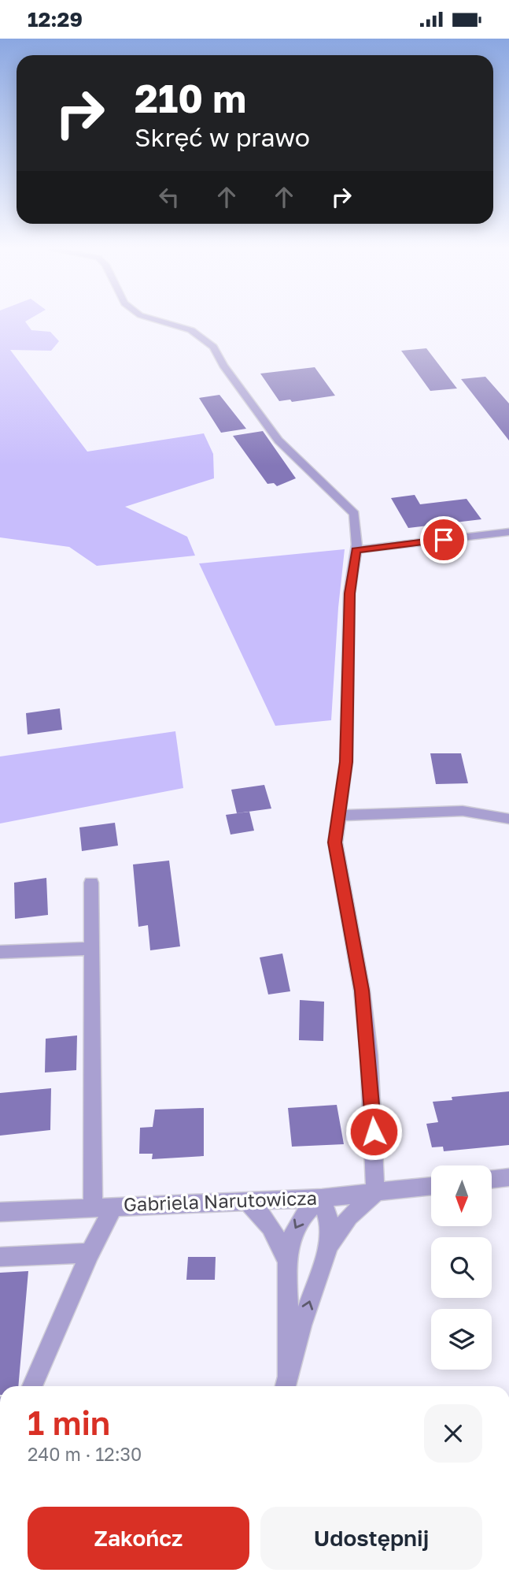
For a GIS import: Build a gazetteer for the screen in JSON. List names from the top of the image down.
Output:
{
  "streets": {
    "street": ["Gabriela Narutowicza"]
  },
  "north": "bottom",
  "page": {
    "status": "12:29",
    "turn": ["210 m", "Skręć w prawo"],
    "heading": ["1 min", "240 m · 12:30"],
    "buttons": ["Zakończ", "Udostępnij"]
  }
}
